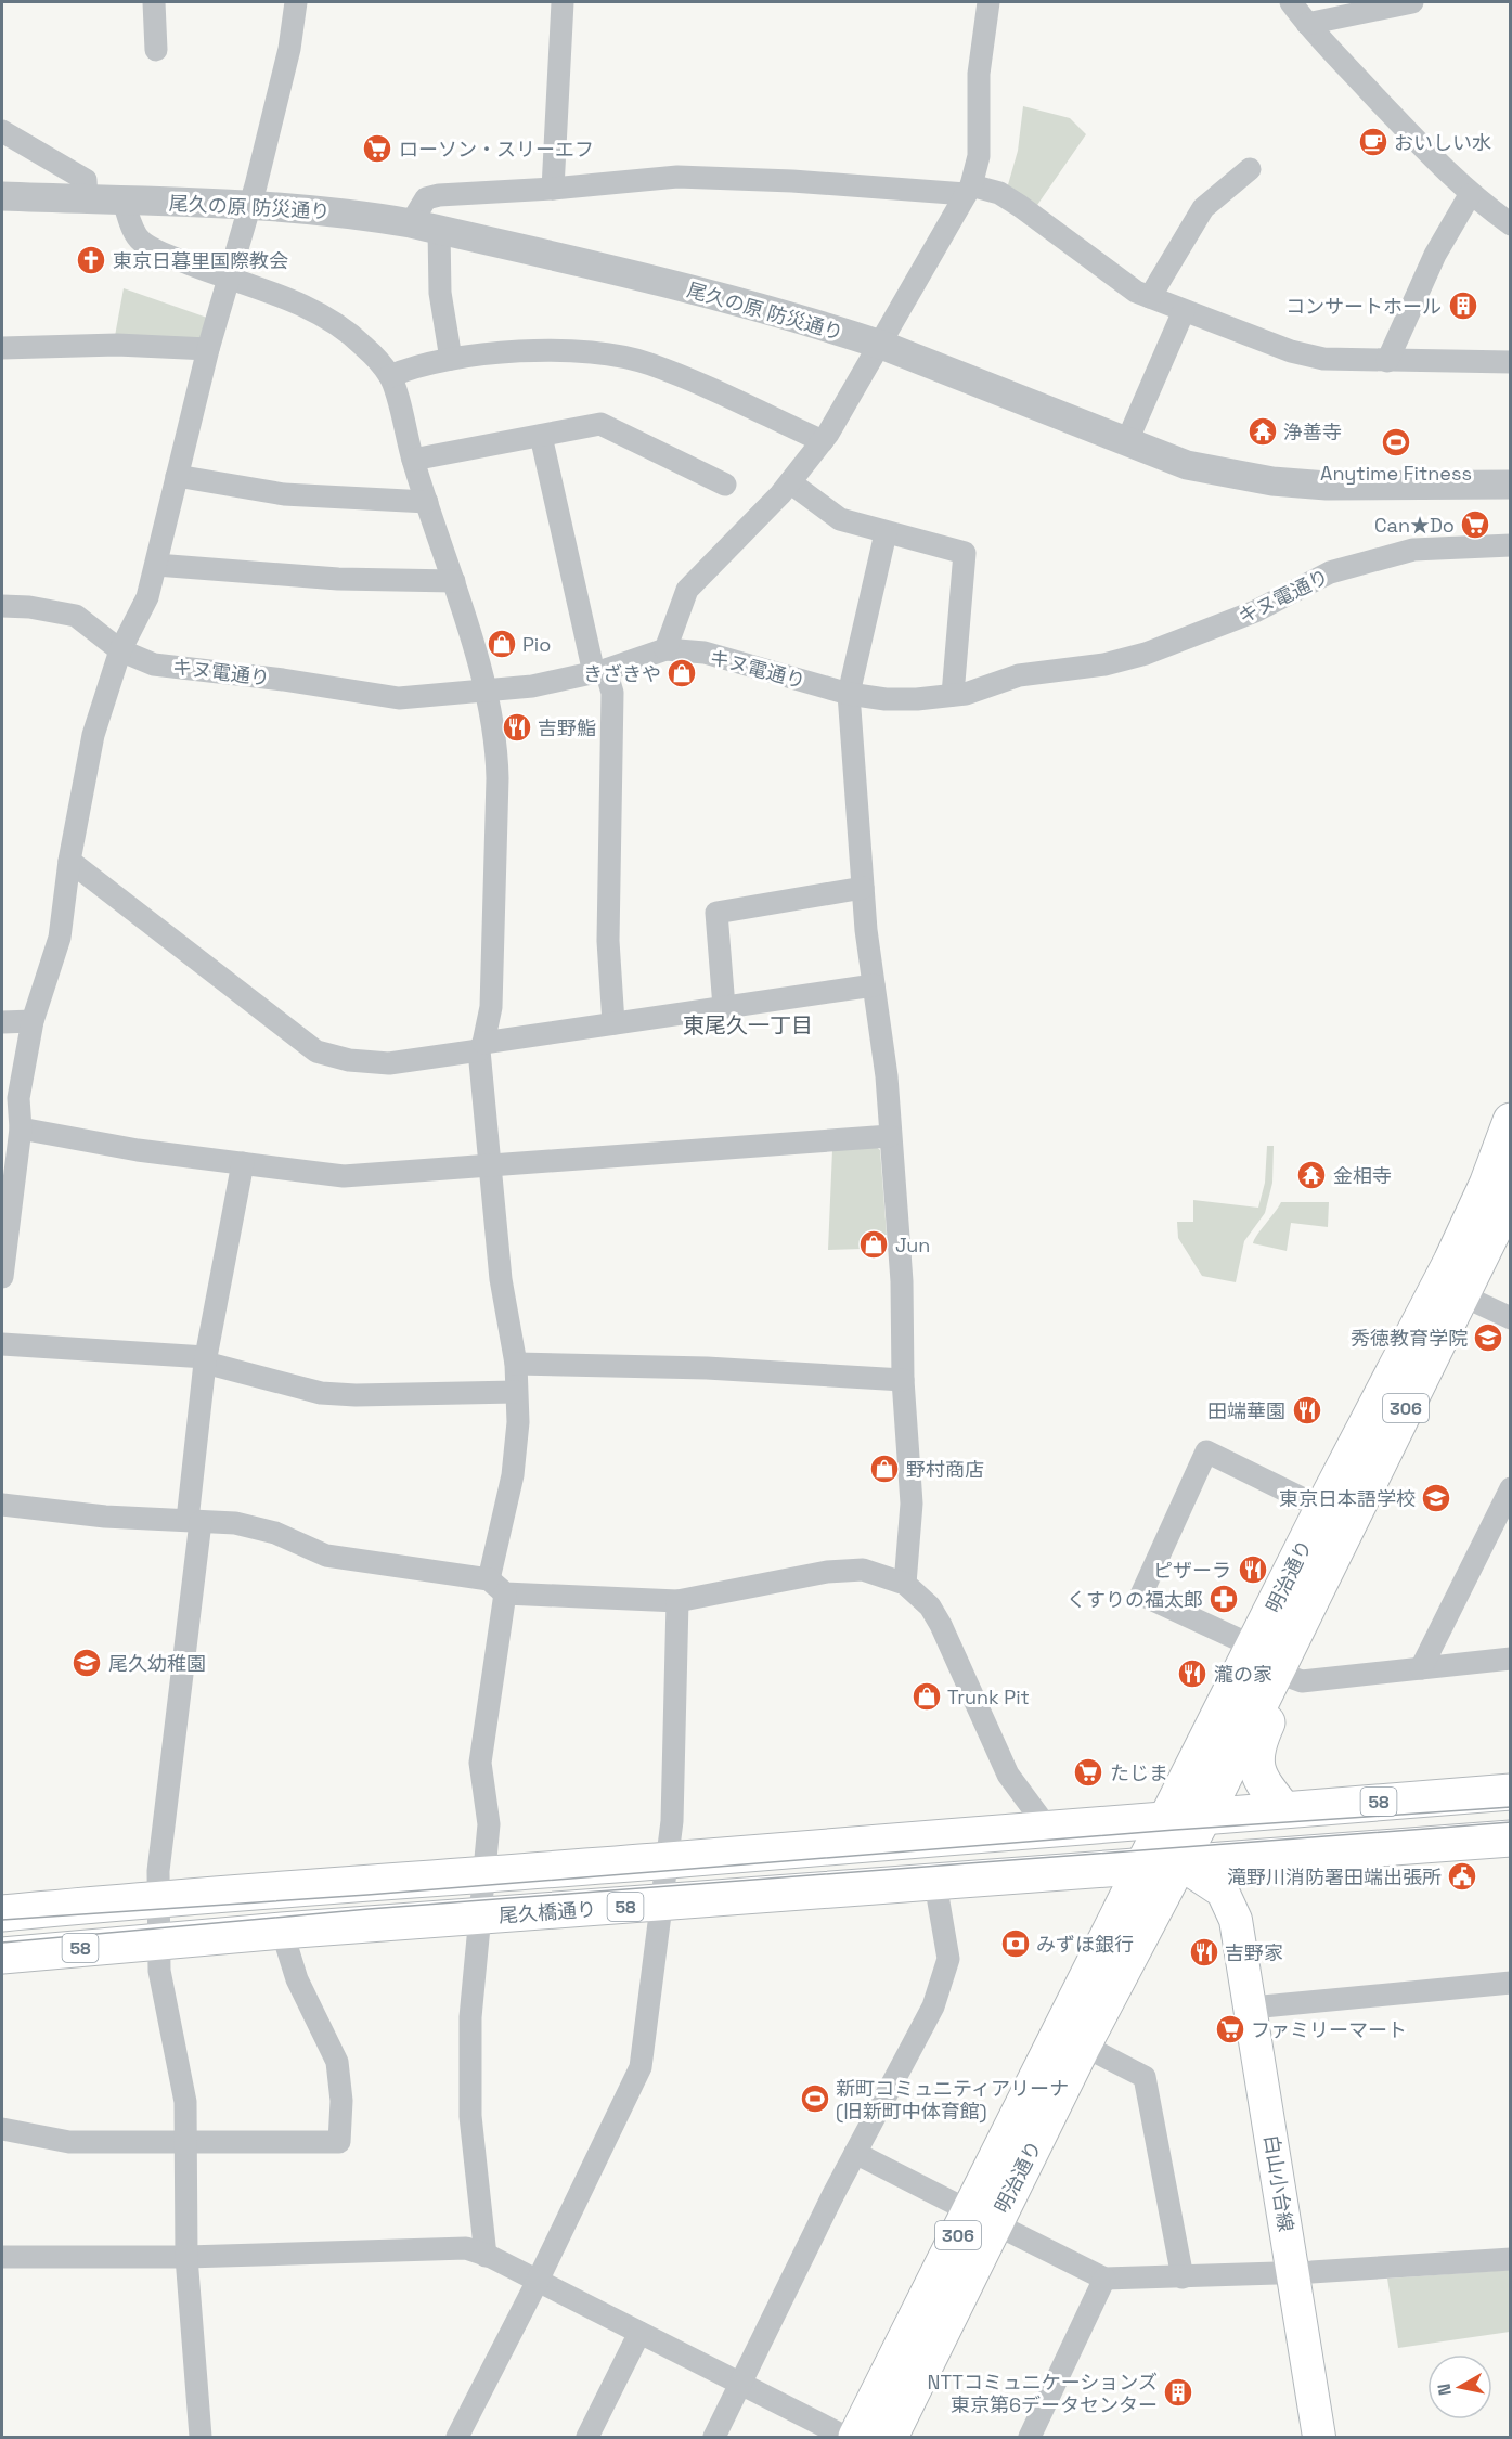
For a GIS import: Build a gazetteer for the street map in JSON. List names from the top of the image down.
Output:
{
  "streets": {
    "main road": [
      "306",
      "明治通り",
      "58",
      "尾久橋通り",
      "白山小台線"
    ],
    "street": ["尾久の原 防災通り", "キヌ電通り"]
  },
  "crossings": [
    ["306", "明治通り"],
    ["306", "58"],
    ["306", "尾久橋通り"],
    ["306", "白山小台線"],
    ["明治通り", "58"],
    ["明治通り", "尾久橋通り"],
    ["明治通り", "白山小台線"],
    ["58", "尾久橋通り"],
    ["58", "白山小台線"],
    ["尾久橋通り", "白山小台線"]
  ],
  "districts": ["東尾久一丁目"],
  "places": {
    "cafe": ["おいしい水"],
    "supermarket": [
      "ローソン・スリーエフ",
      "Can★Do",
      "たじま",
      "ファミリーマート"
    ],
    "church": ["東京日暮里国際教会"],
    "building": ["コンサートホール", "NTTコミュニケーションズ 東京第6データセンター"],
    "temple": ["浄善寺", "金相寺"],
    "sports": ["Anytime Fitness", "新町コミュニティアリーナ (旧新町中体育館)"],
    "shop": [
      "Pio",
      "きざきや",
      "Jun",
      "野村商店",
      "Trunk Pit"
    ],
    "restaurant": [
      "吉野鮨",
      "田端華園",
      "ピザーラ",
      "瀧の家",
      "吉野家"
    ],
    "school or university": ["秀徳教育学院", "東京日本語学校", "尾久幼稚園"],
    "pharmacy": ["くすりの福太郎"],
    "public building": ["滝野川消防署田端出張所"],
    "bank": ["みずほ銀行"]
  },
  "north": "left"
}
